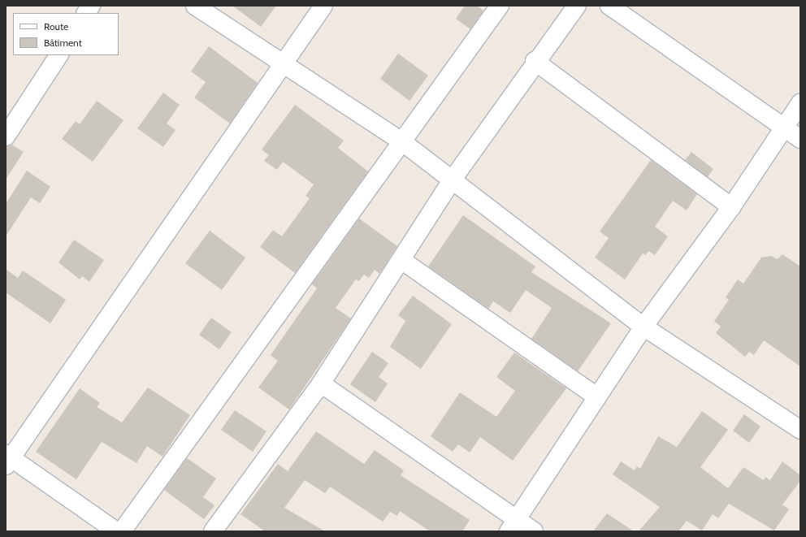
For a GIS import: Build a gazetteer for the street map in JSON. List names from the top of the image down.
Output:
{
  "legend": ["Route", "Bâtiment"]
}
